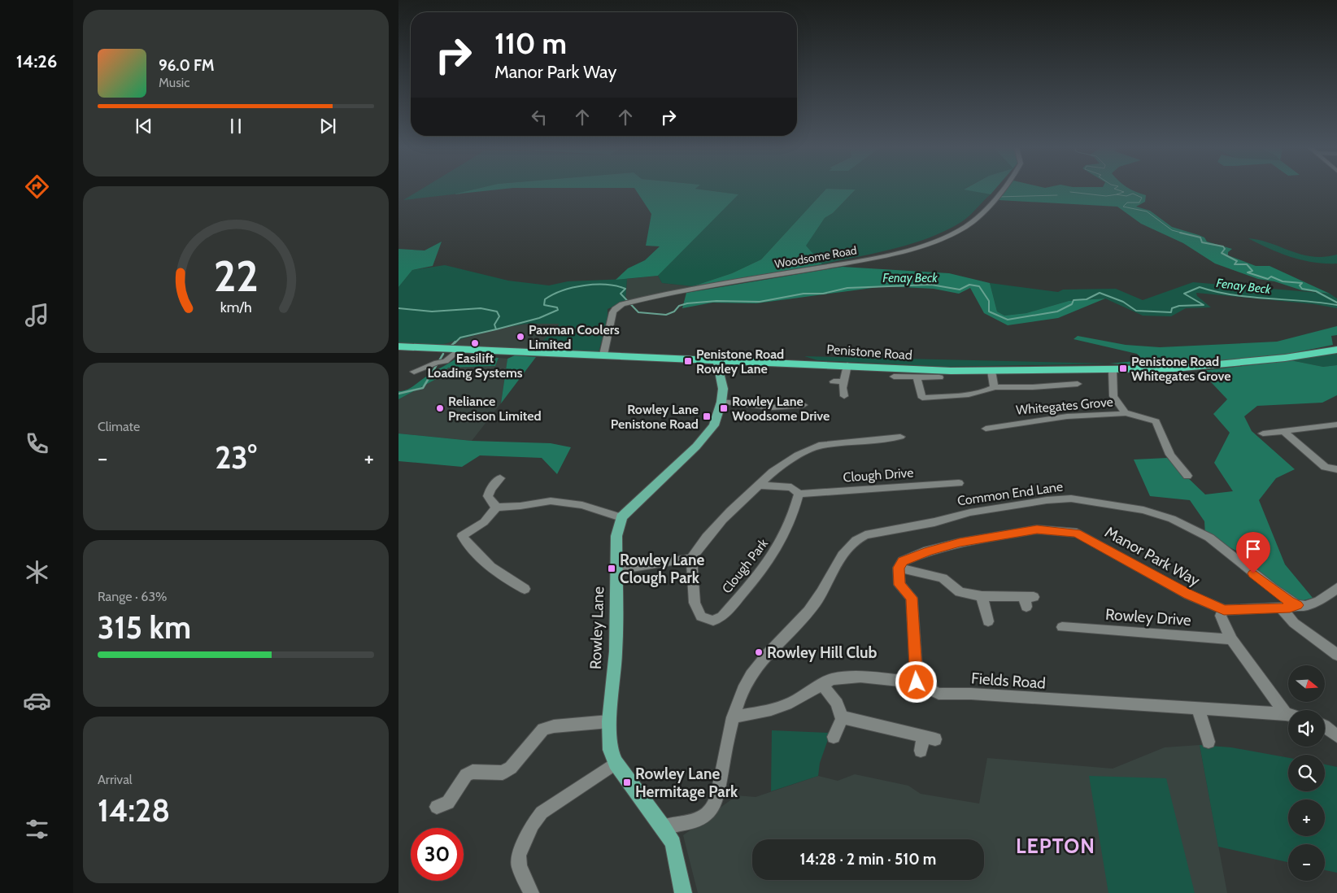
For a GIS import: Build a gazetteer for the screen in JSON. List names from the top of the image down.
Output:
{
  "streets": {
    "highway": ["Penistone Road"],
    "main road": ["Rowley Lane"],
    "street": [
      "Woodsome Road",
      "Whitegates Grove",
      "Clough Drive",
      "Common End Lane",
      "Manor Park Way",
      "Clough Park",
      "Rowley Drive",
      "Fields Road"
    ]
  },
  "crossings": [
    ["Woodsome Road", "Penistone Road"],
    ["Penistone Road", "Whitegates Grove"],
    ["Penistone Road", "Rowley Lane"],
    ["Clough Drive", "Clough Park"],
    ["Common End Lane", "Manor Park Way"],
    ["Common End Lane", "Rowley Lane"],
    ["Common End Lane", "Fields Road"]
  ],
  "districts": ["LEPTON"],
  "water": ["Fenay Beck"],
  "places": {
    "other": [
      "Paxman Coolers Limited",
      "Easilift Loading Systems",
      "Reliance Precison Limited",
      "Rowley Hill Club"
    ],
    "transit": [
      "Penistone Road Rowley Lane",
      "Penistone Road Whitegates Grove",
      "Rowley Lane Woodsome Drive",
      "Rowley Lane Penistone Road",
      "Rowley Lane Clough Park",
      "Rowley Lane Hermitage Park"
    ]
  },
  "north": "right",
  "page": {
    "tabs": "14:26",
    "turn": ["110 m", "Manor Park Way"],
    "song": ["96.0 FM", "Music"],
    "tile": [
      "Climate",
      ["Range · 63%", "315 km"],
      ["Arrival", "14:28"]
    ],
    "heat": ["−", "23°", "+"],
    "map_buttons": ["+", "−"],
    "limit": "30",
    "trip": "14:28 · 2 min · 510 m",
    "gauge": ["22", "km/h"]
  }
}
